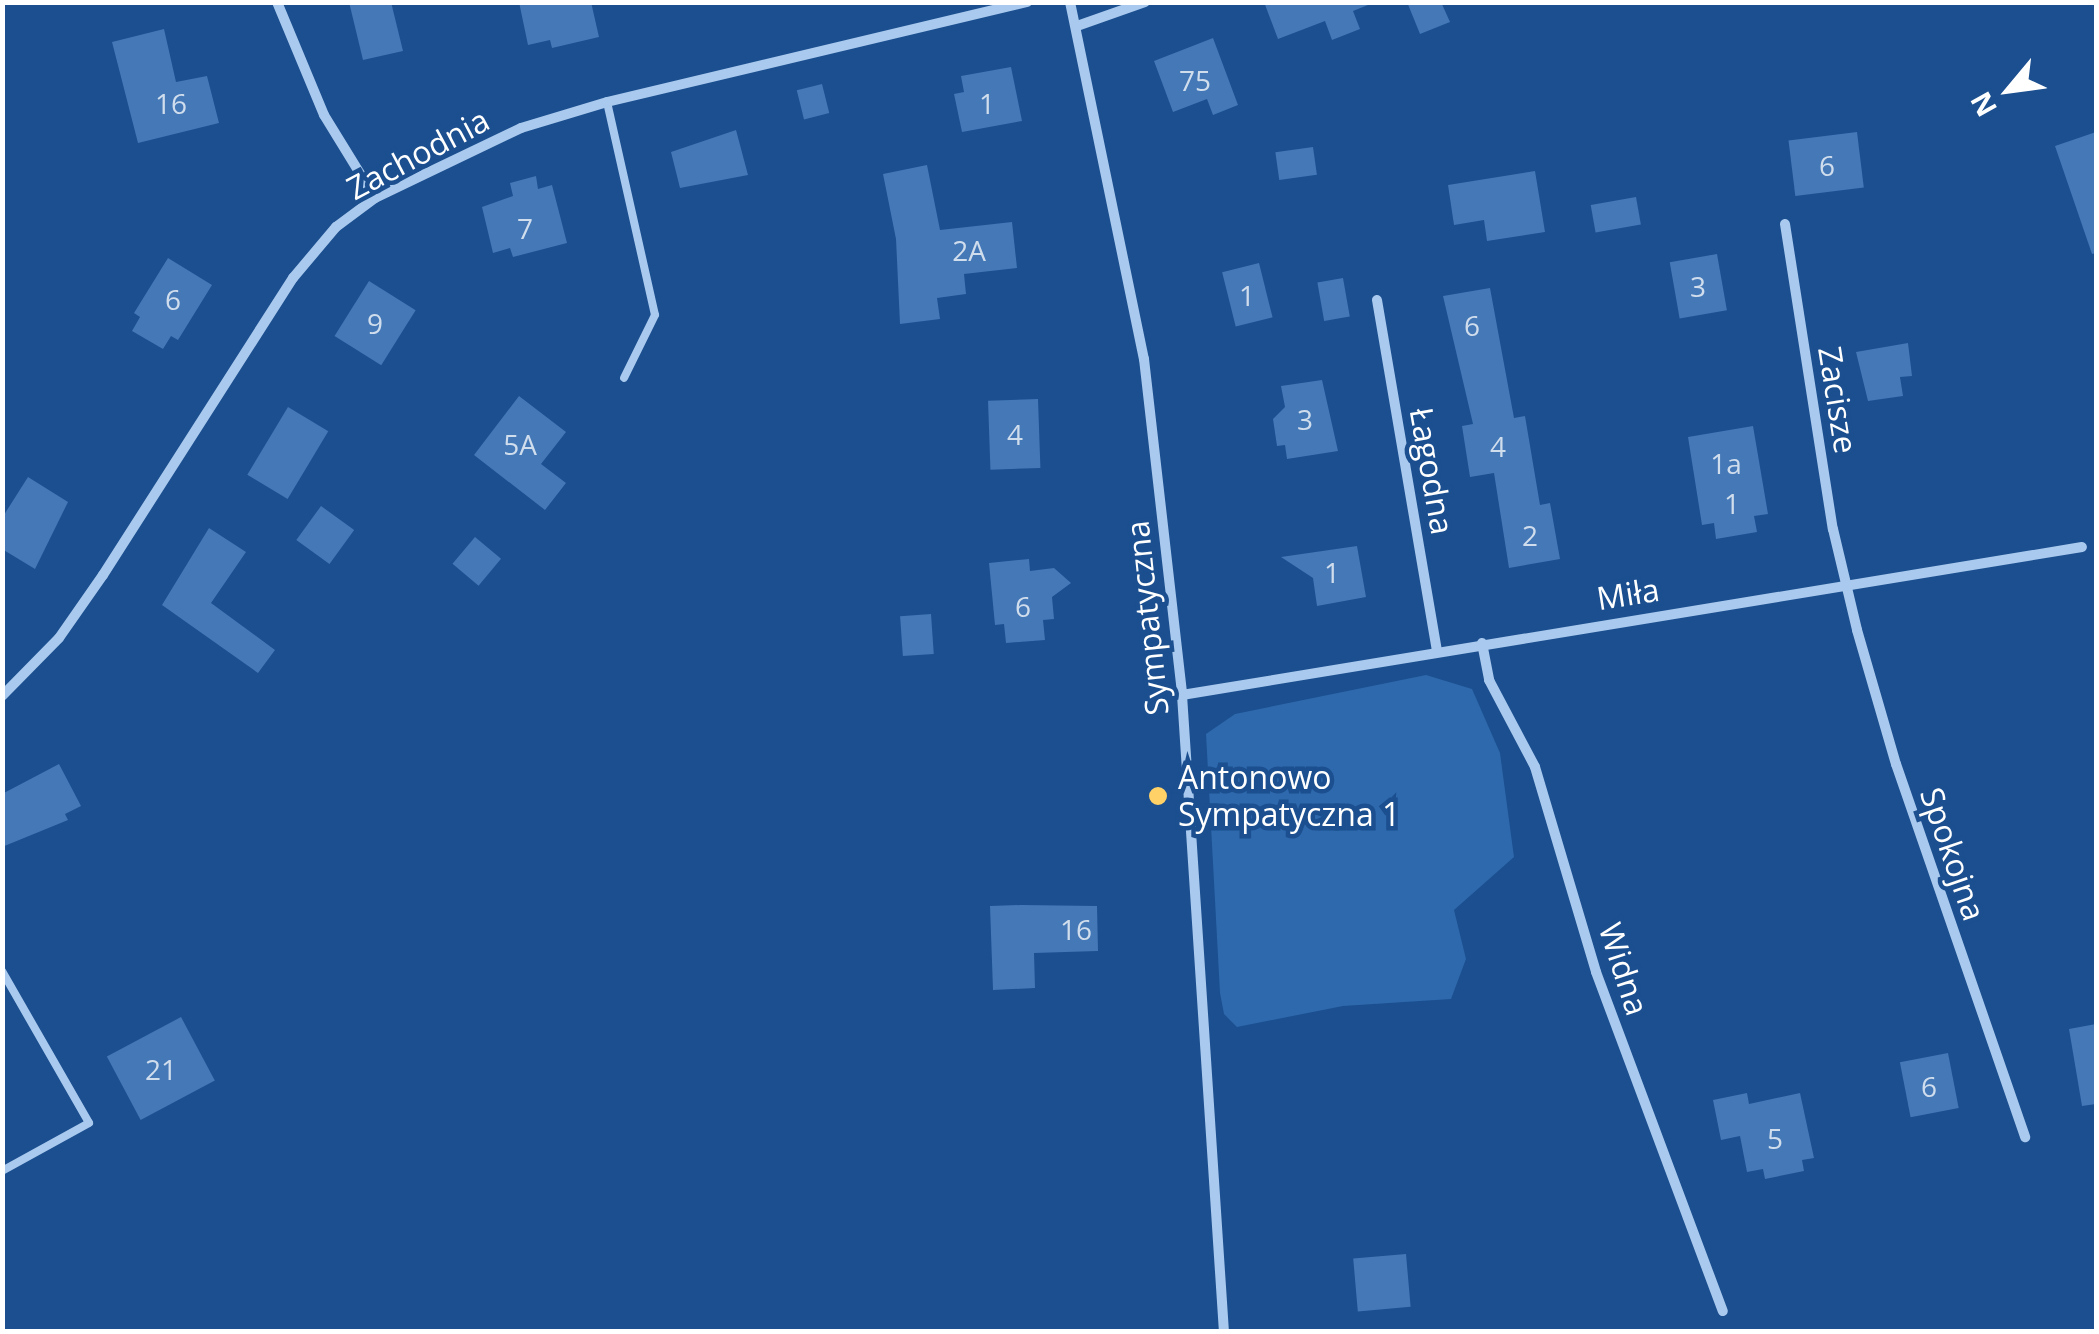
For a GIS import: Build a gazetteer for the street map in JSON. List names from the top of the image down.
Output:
{
  "streets": {
    "street": [
      "Zachodnia",
      "Zacisze",
      "Łagodna",
      "Miła",
      "Sympatyczna",
      "Spokojna",
      "Widna"
    ]
  },
  "crossings": [
    ["Zacisze", "Miła"],
    ["Zacisze", "Spokojna"],
    ["Łagodna", "Miła"],
    ["Miła", "Sympatyczna"],
    ["Miła", "Spokojna"],
    ["Miła", "Widna"]
  ],
  "places": ["Antonowo Sympatyczna 1"],
  "house_numbers": [
    "75",
    "16",
    "1",
    "6",
    "7",
    "2A",
    "3",
    "1",
    "6",
    "9",
    "6",
    "3",
    "4",
    "5A",
    "4",
    "1a",
    "1",
    "2",
    "1",
    "6",
    "16",
    "21",
    "6",
    "5"
  ],
  "north": "bottom left"
}
